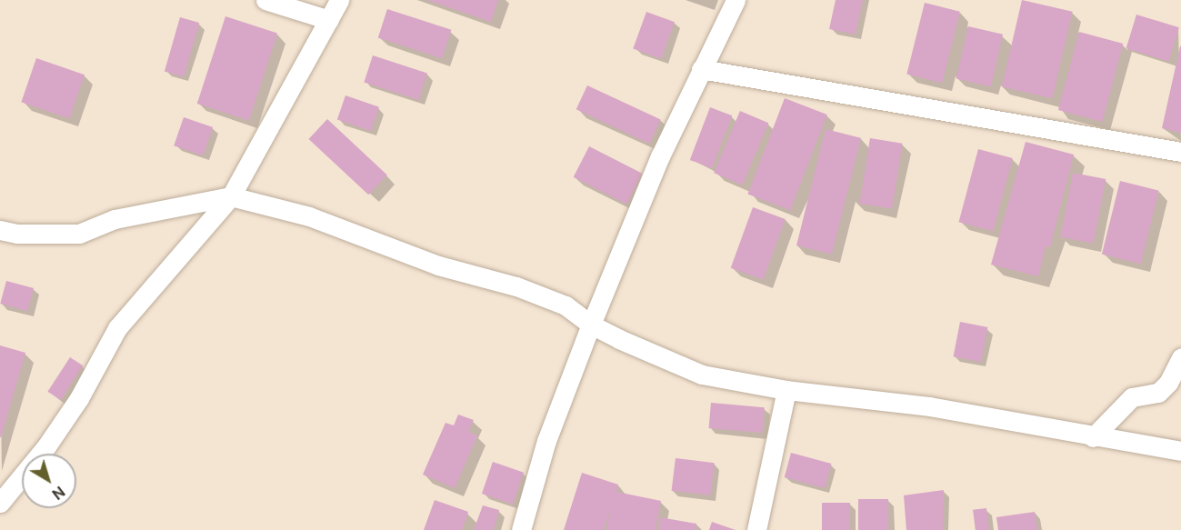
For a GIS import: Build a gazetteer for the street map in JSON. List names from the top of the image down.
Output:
{
  "north": "bottom right"
}
